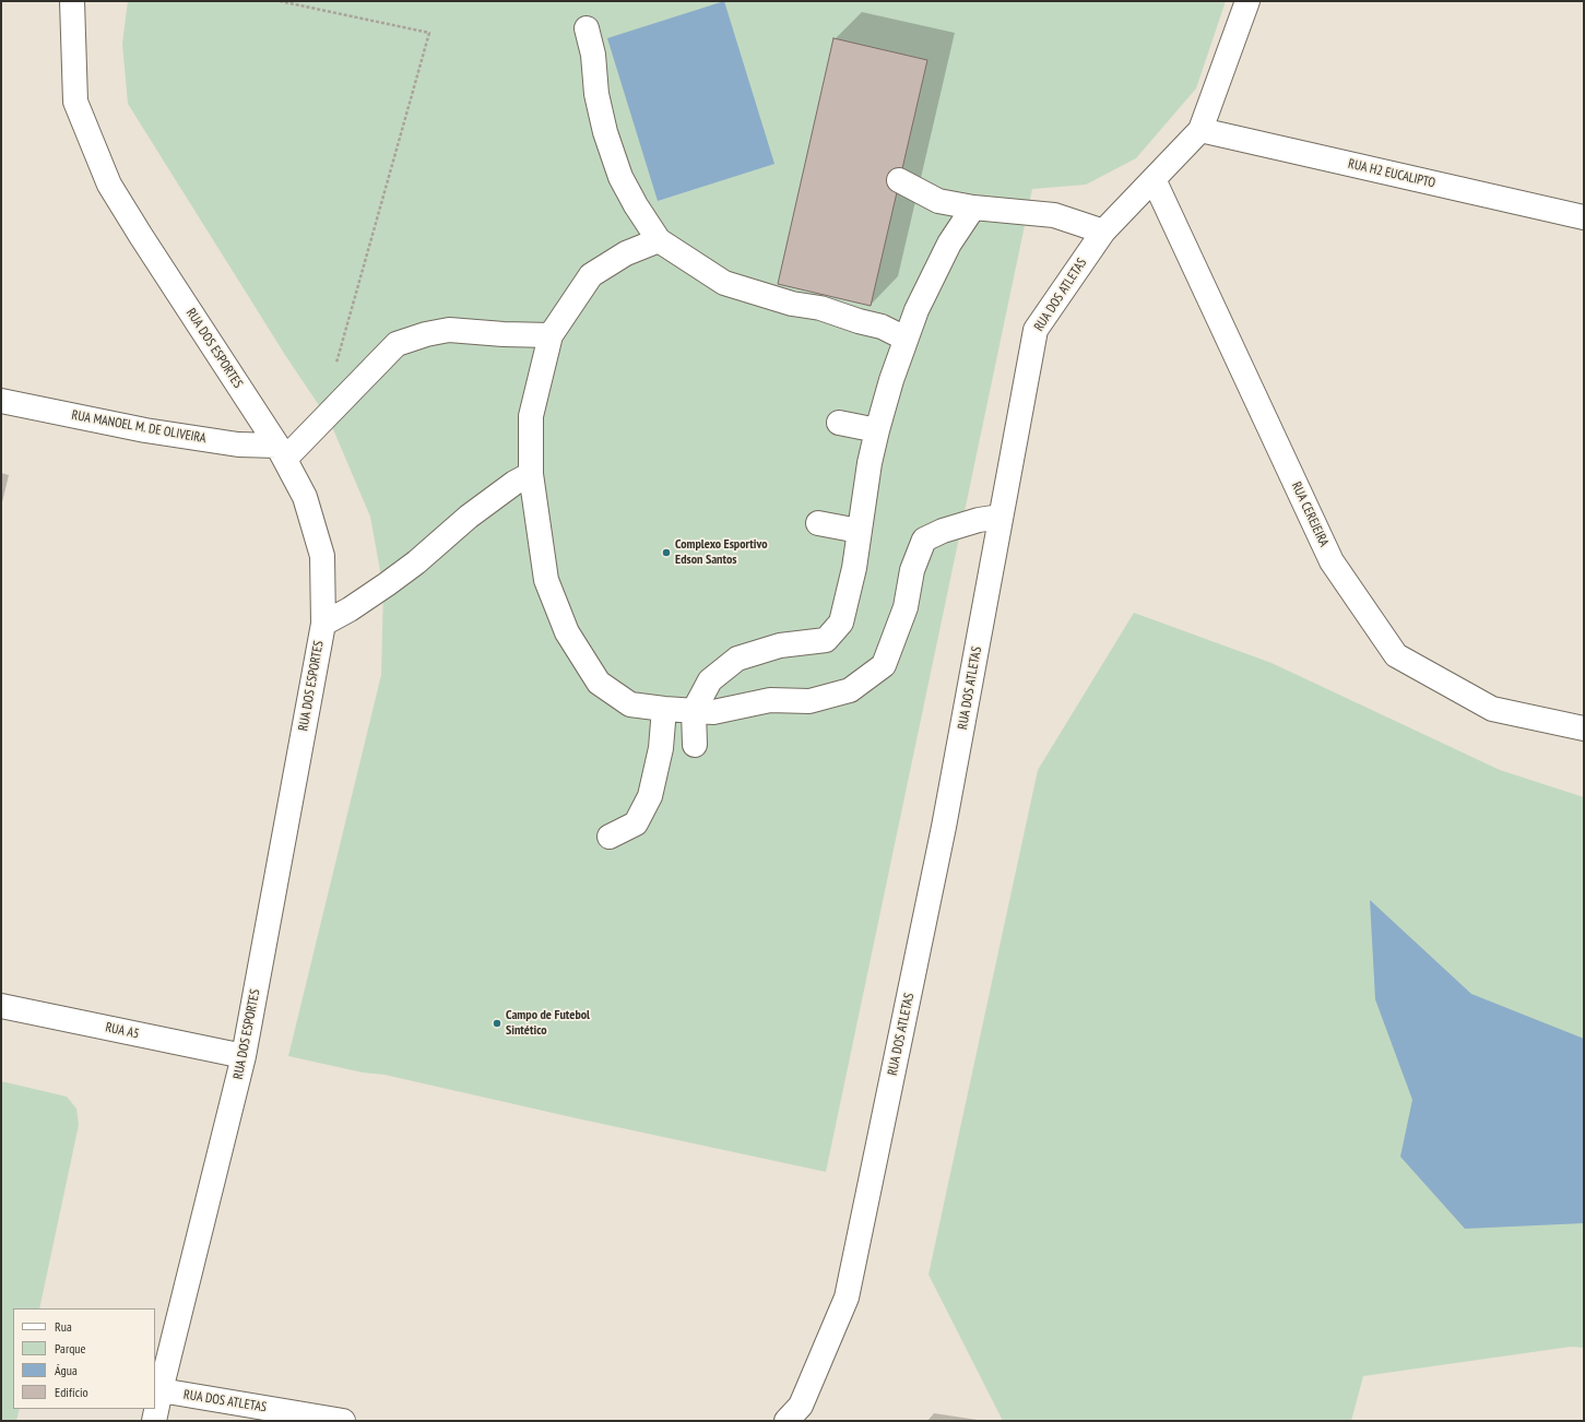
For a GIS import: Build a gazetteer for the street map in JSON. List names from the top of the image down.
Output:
{
  "streets": {
    "street": [
      "RUA H2 EUCALIPTO",
      "RUA DOS ATLETAS",
      "RUA DOS ESPORTES",
      "RUA MANOEL M. DE OLIVEIRA",
      "RUA CEREJEIRA",
      "RUA A5"
    ]
  },
  "crossings": [
    ["RUA H2 EUCALIPTO", "RUA DOS ATLETAS"],
    ["RUA DOS ATLETAS", "RUA DOS ESPORTES"],
    ["RUA DOS ATLETAS", "RUA CEREJEIRA"],
    ["RUA DOS ESPORTES", "RUA MANOEL M. DE OLIVEIRA"],
    ["RUA DOS ESPORTES", "RUA A5"]
  ],
  "places": ["Complexo Esportivo Edson Santos", "Campo de Futebol Sintético"],
  "legend": [
    "Rua",
    "Parque",
    "Água",
    "Edifício"
  ]
}
